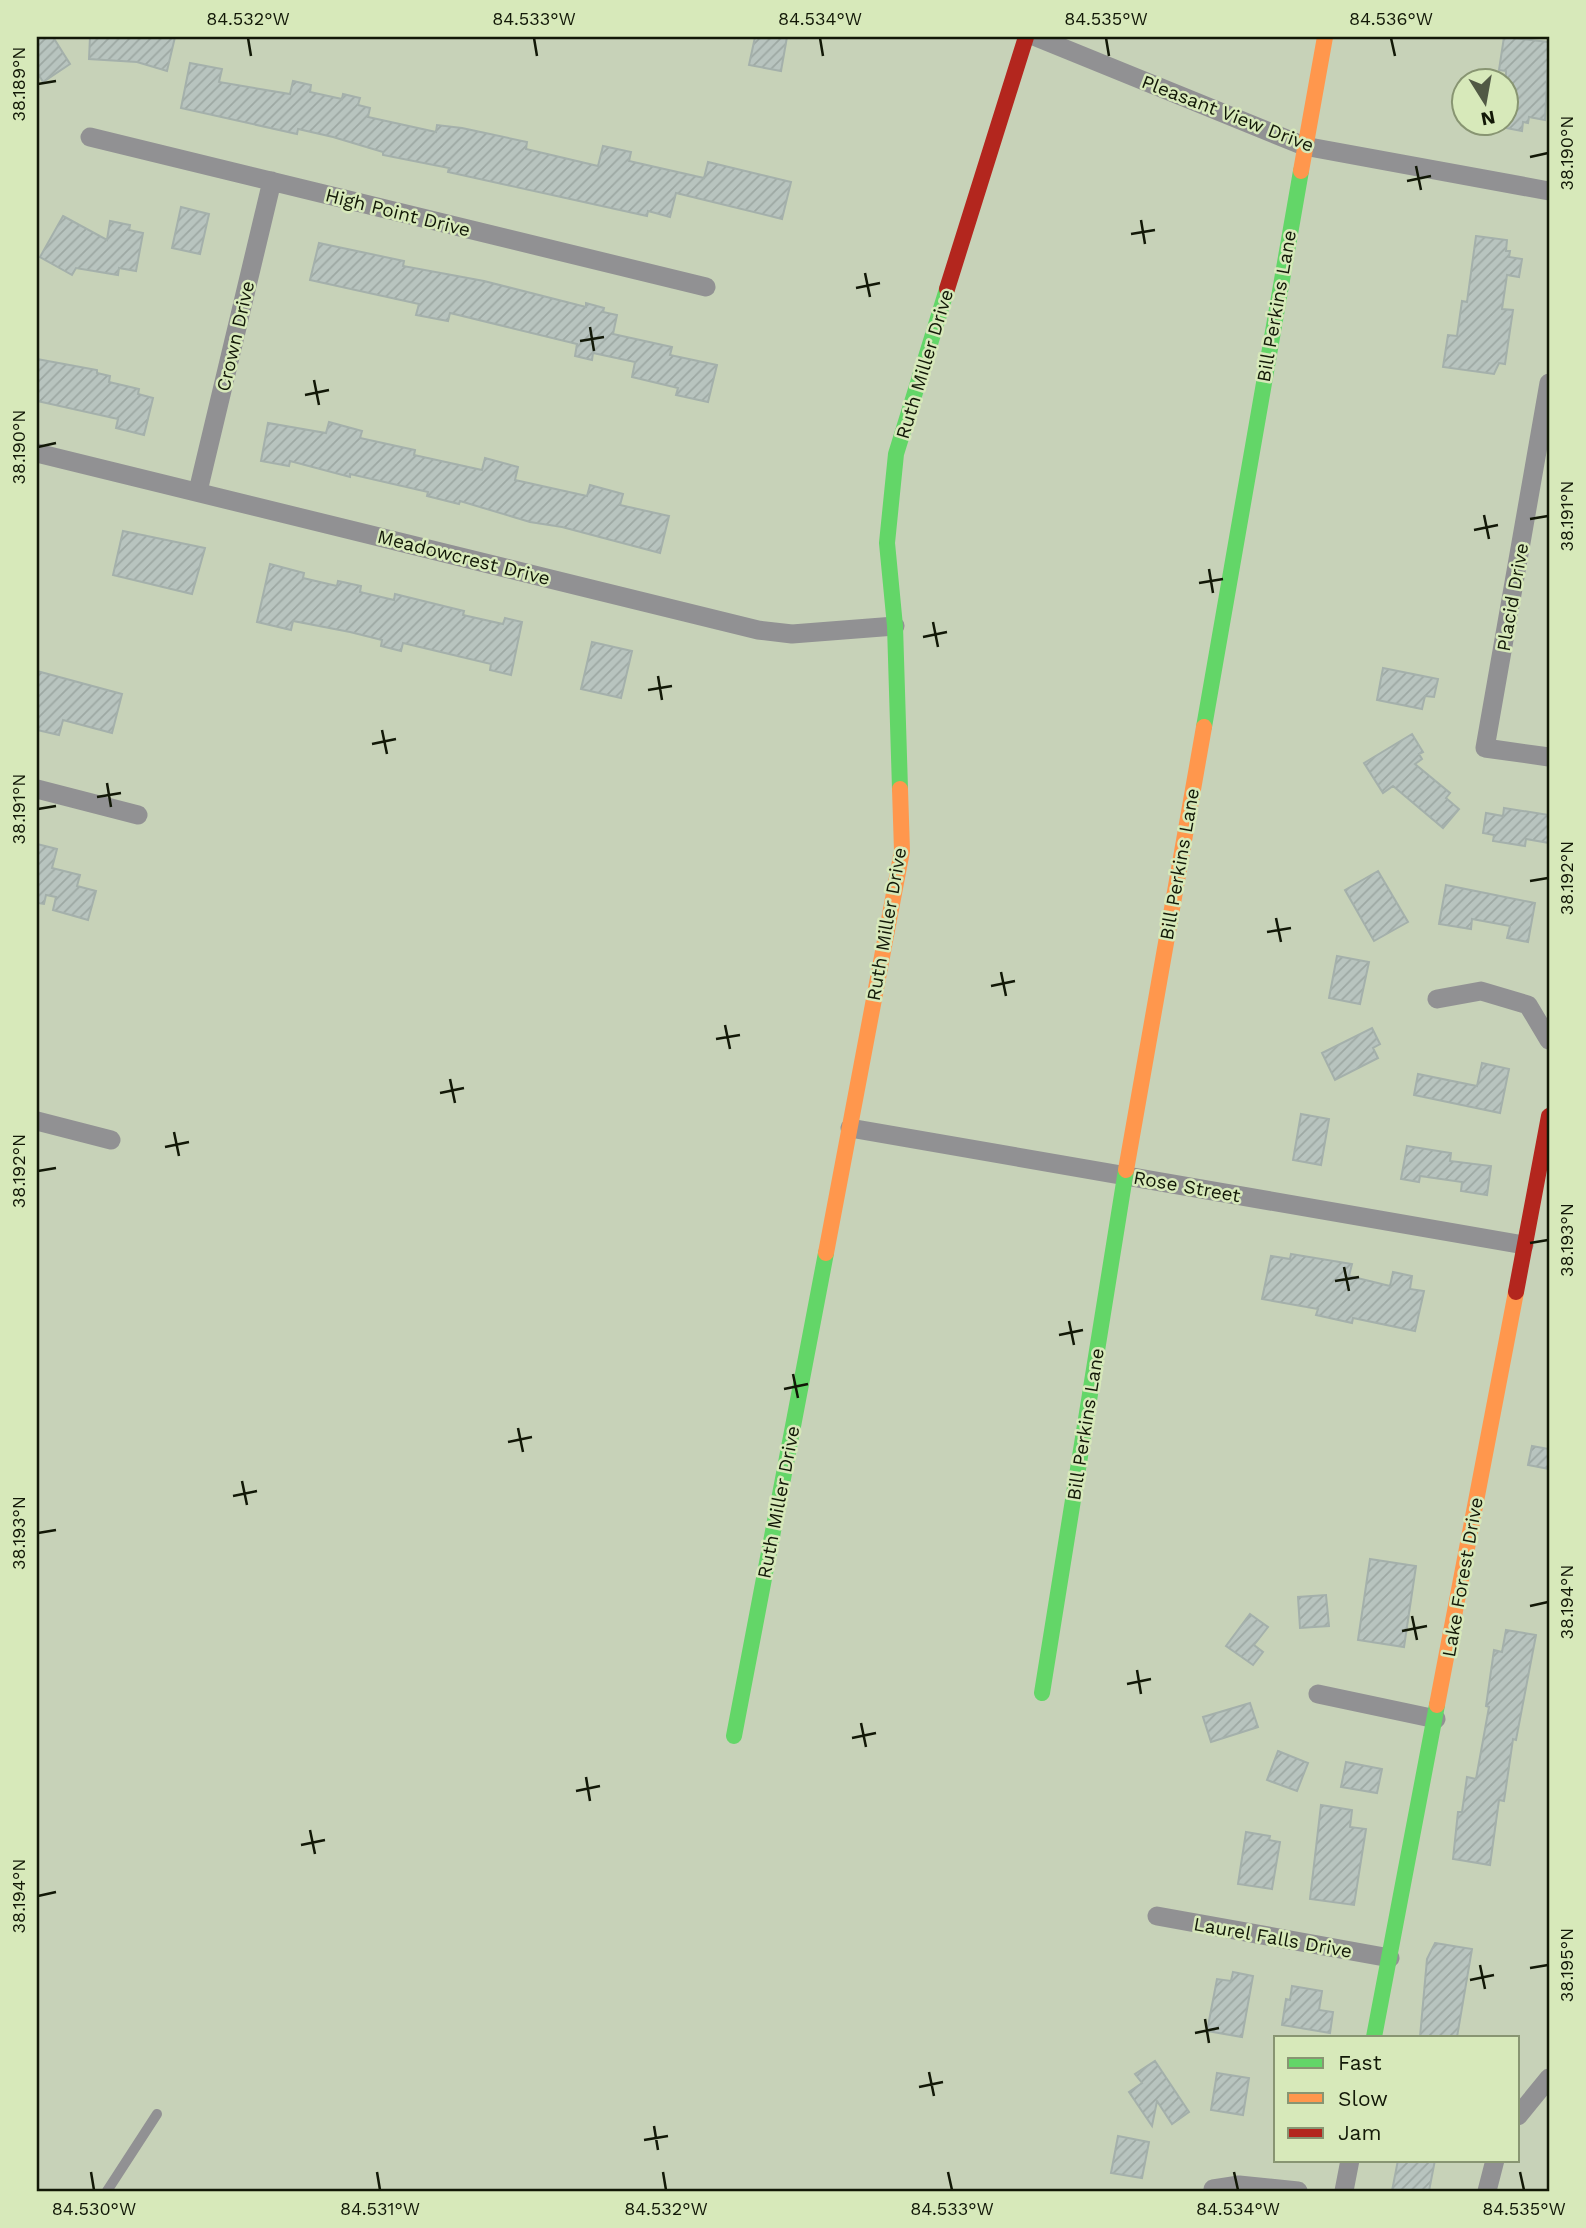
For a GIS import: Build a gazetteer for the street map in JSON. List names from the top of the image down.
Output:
{
  "streets": {
    "street": [
      "Pleasant View Drive",
      "High Point Drive",
      "Bill Perkins Lane",
      "Crown Drive",
      "Ruth Miller Drive",
      "Meadowcrest Drive",
      "Placid Drive",
      "Rose Street",
      "Lake Forest Drive",
      "Laurel Falls Drive"
    ]
  },
  "crossings": [
    ["Pleasant View Drive", "Bill Perkins Lane"],
    ["High Point Drive", "Crown Drive"],
    ["Bill Perkins Lane", "Rose Street"],
    ["Crown Drive", "Meadowcrest Drive"],
    ["Ruth Miller Drive", "Meadowcrest Drive"],
    ["Ruth Miller Drive", "Rose Street"],
    ["Rose Street", "Lake Forest Drive"],
    ["Lake Forest Drive", "Laurel Falls Drive"]
  ],
  "legend": ["Fast", "Slow", "Jam"],
  "north": "bottom",
  "coordinates": [
    "84.532°W",
    "84.533°W",
    "84.534°W",
    "84.535°W",
    "84.536°W",
    "38.189°N",
    "38.190°N",
    "38.191°N",
    "38.192°N",
    "38.193°N",
    "38.194°N",
    "38.195°N",
    "84.530°W",
    "84.531°W"
  ]
}
